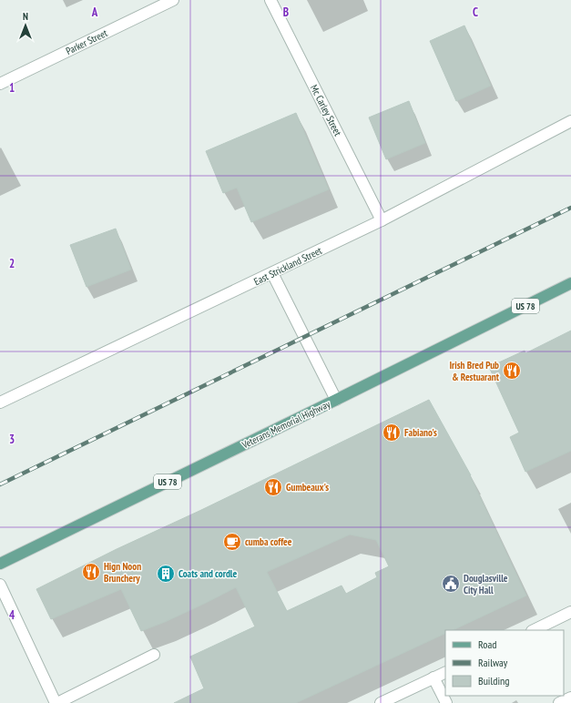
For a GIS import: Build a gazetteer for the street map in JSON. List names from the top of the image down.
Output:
{
  "streets": {
    "main road": ["US 78", "Veterans Memorial Highway"],
    "street": ["Parker Street", "Mc Carley Street", "East Strickland Street"]
  },
  "crossings": [
    ["Mc Carley Street", "East Strickland Street"]
  ],
  "places": {
    "restaurant": [
      "Irish Bred Pub & Restuarant",
      "Fabiano's",
      "Gumbeaux's",
      "Hign Noon Brunchery"
    ],
    "cafe": ["cumba coffee"],
    "building": ["Coats and cordle"],
    "public building": ["Douglasville City Hall"]
  },
  "legend": ["Road", "Railway", "Building"],
  "north": "top",
  "grid": {
    "columns": ["A", "B", "C"],
    "rows": [
      "1",
      "2",
      "3",
      "4"
    ]
  }
}
